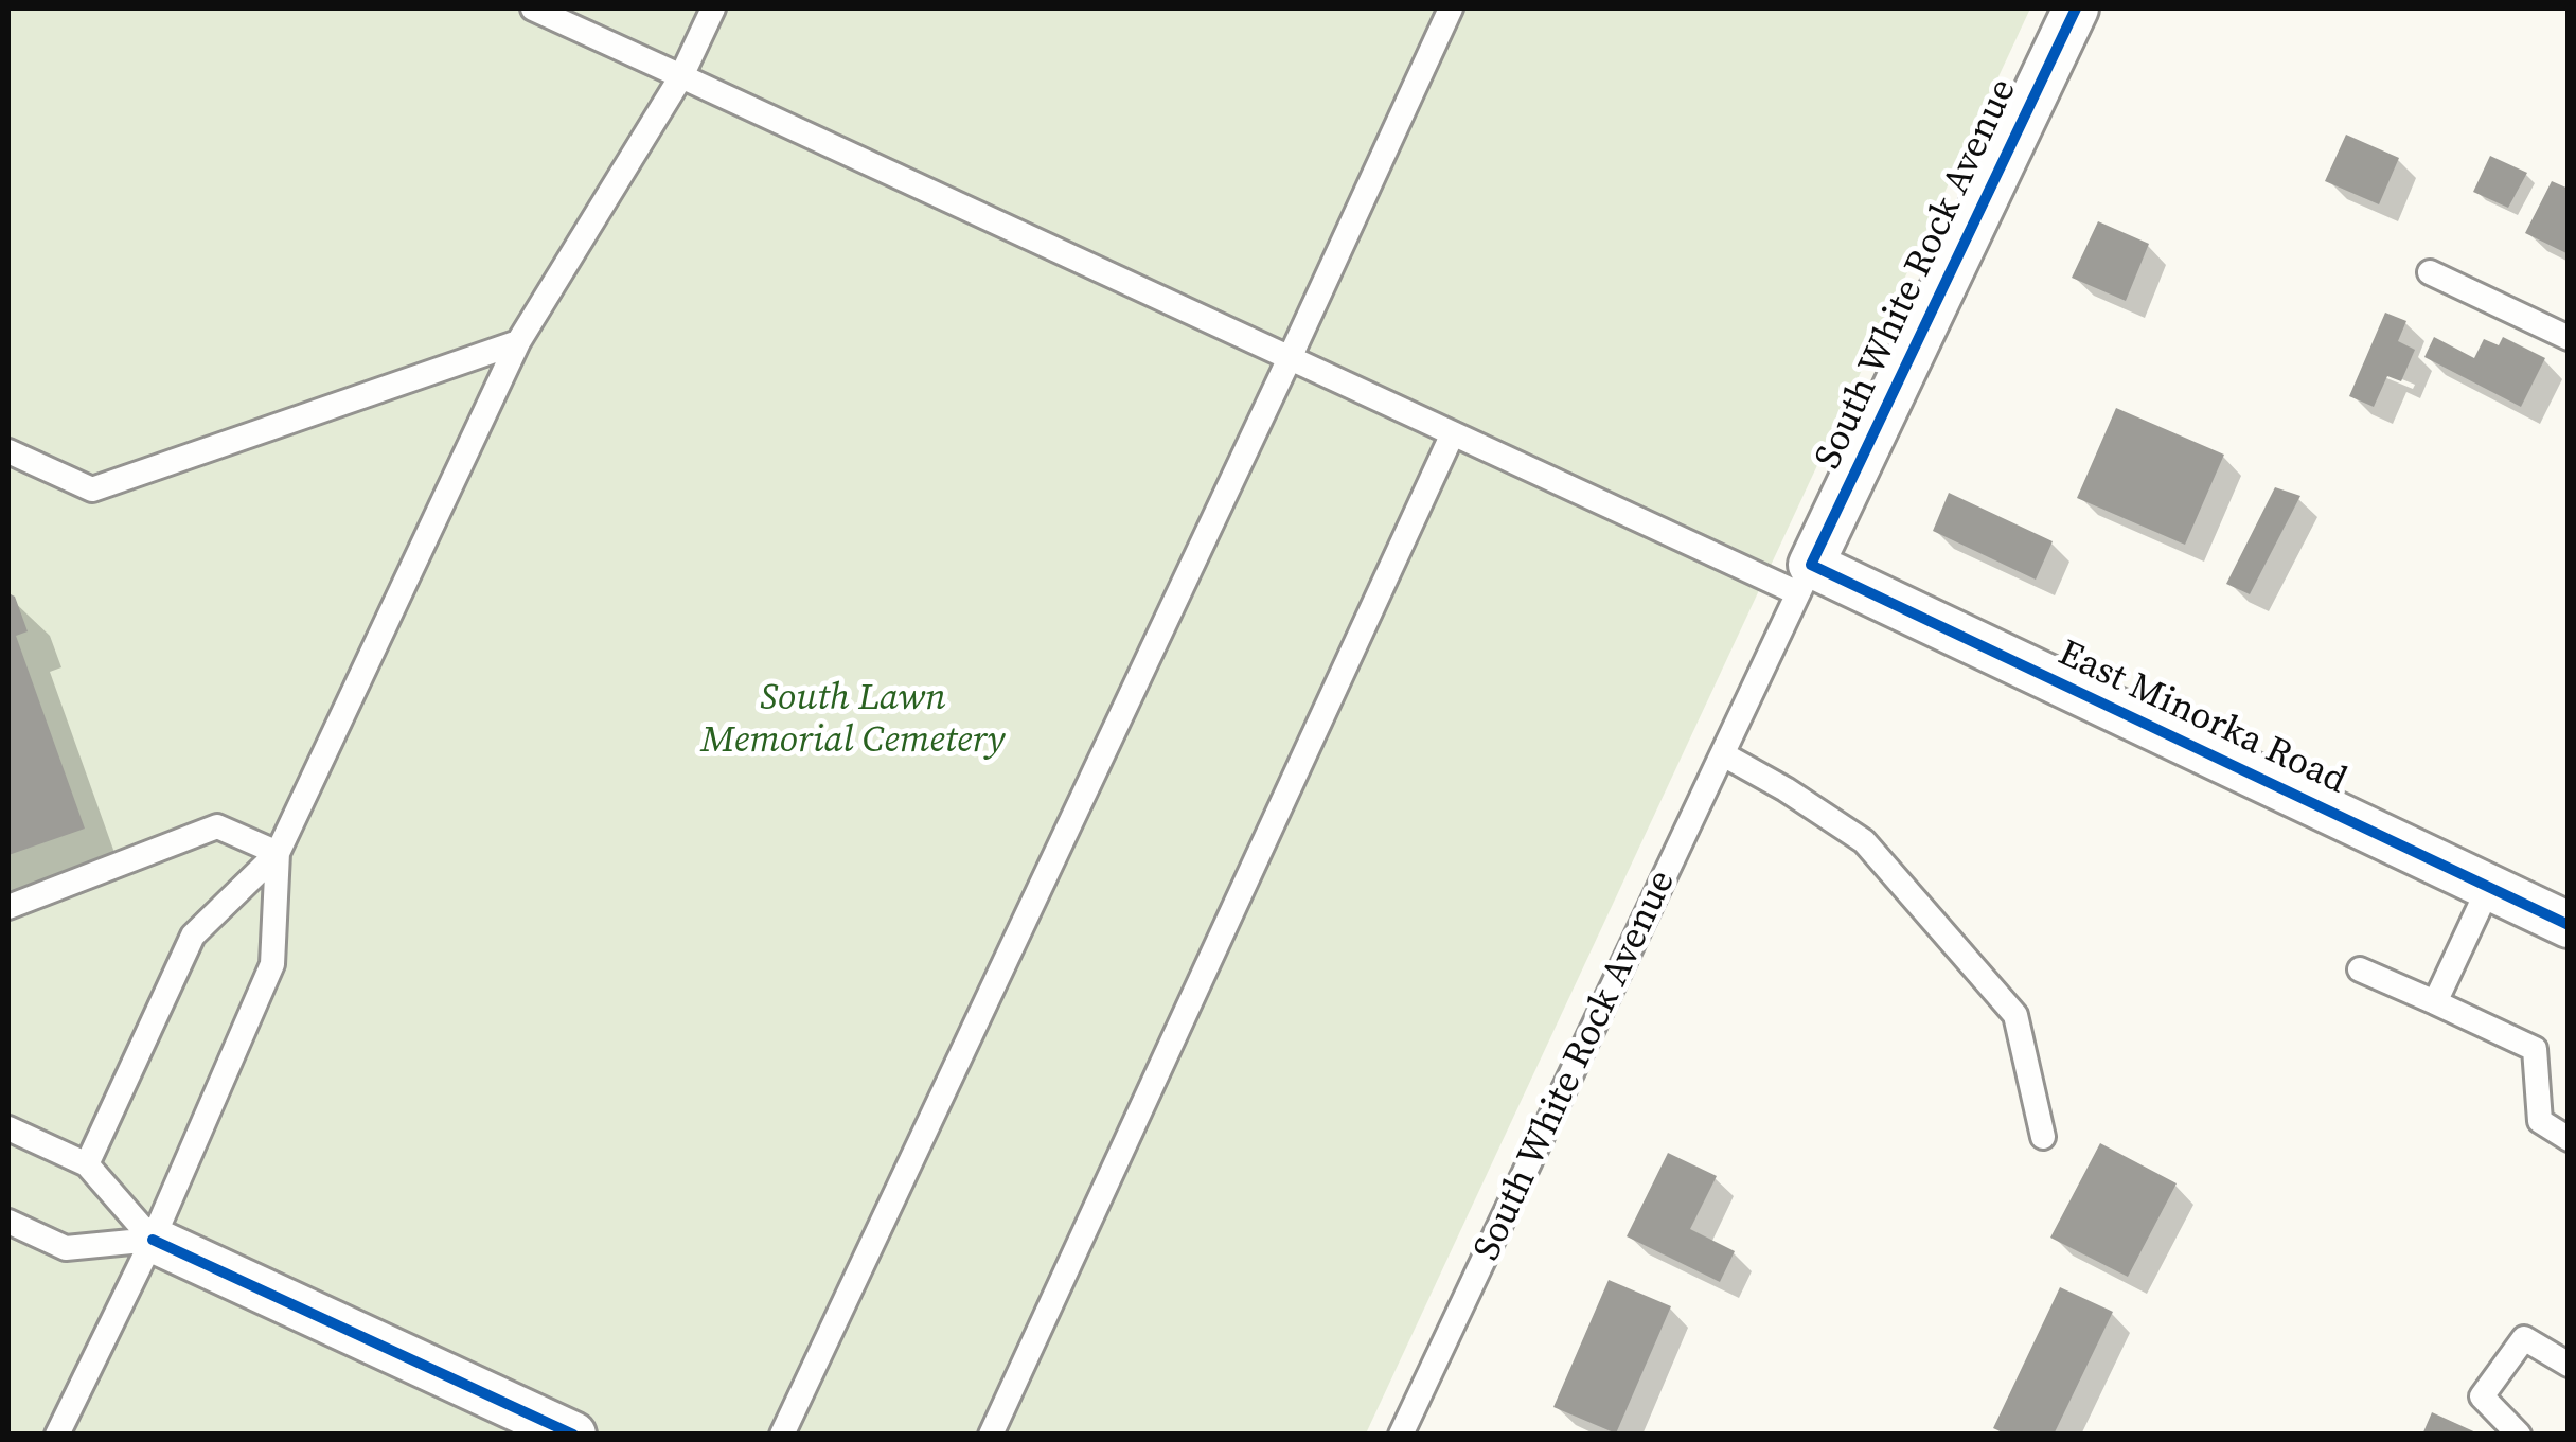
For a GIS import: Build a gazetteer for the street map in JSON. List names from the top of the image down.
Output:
{
  "streets": {
    "street": ["South White Rock Avenue", "East Minorka Road"]
  },
  "crossings": [
    ["South White Rock Avenue", "East Minorka Road"]
  ],
  "parks": ["South Lawn Memorial Cemetery"]
}
